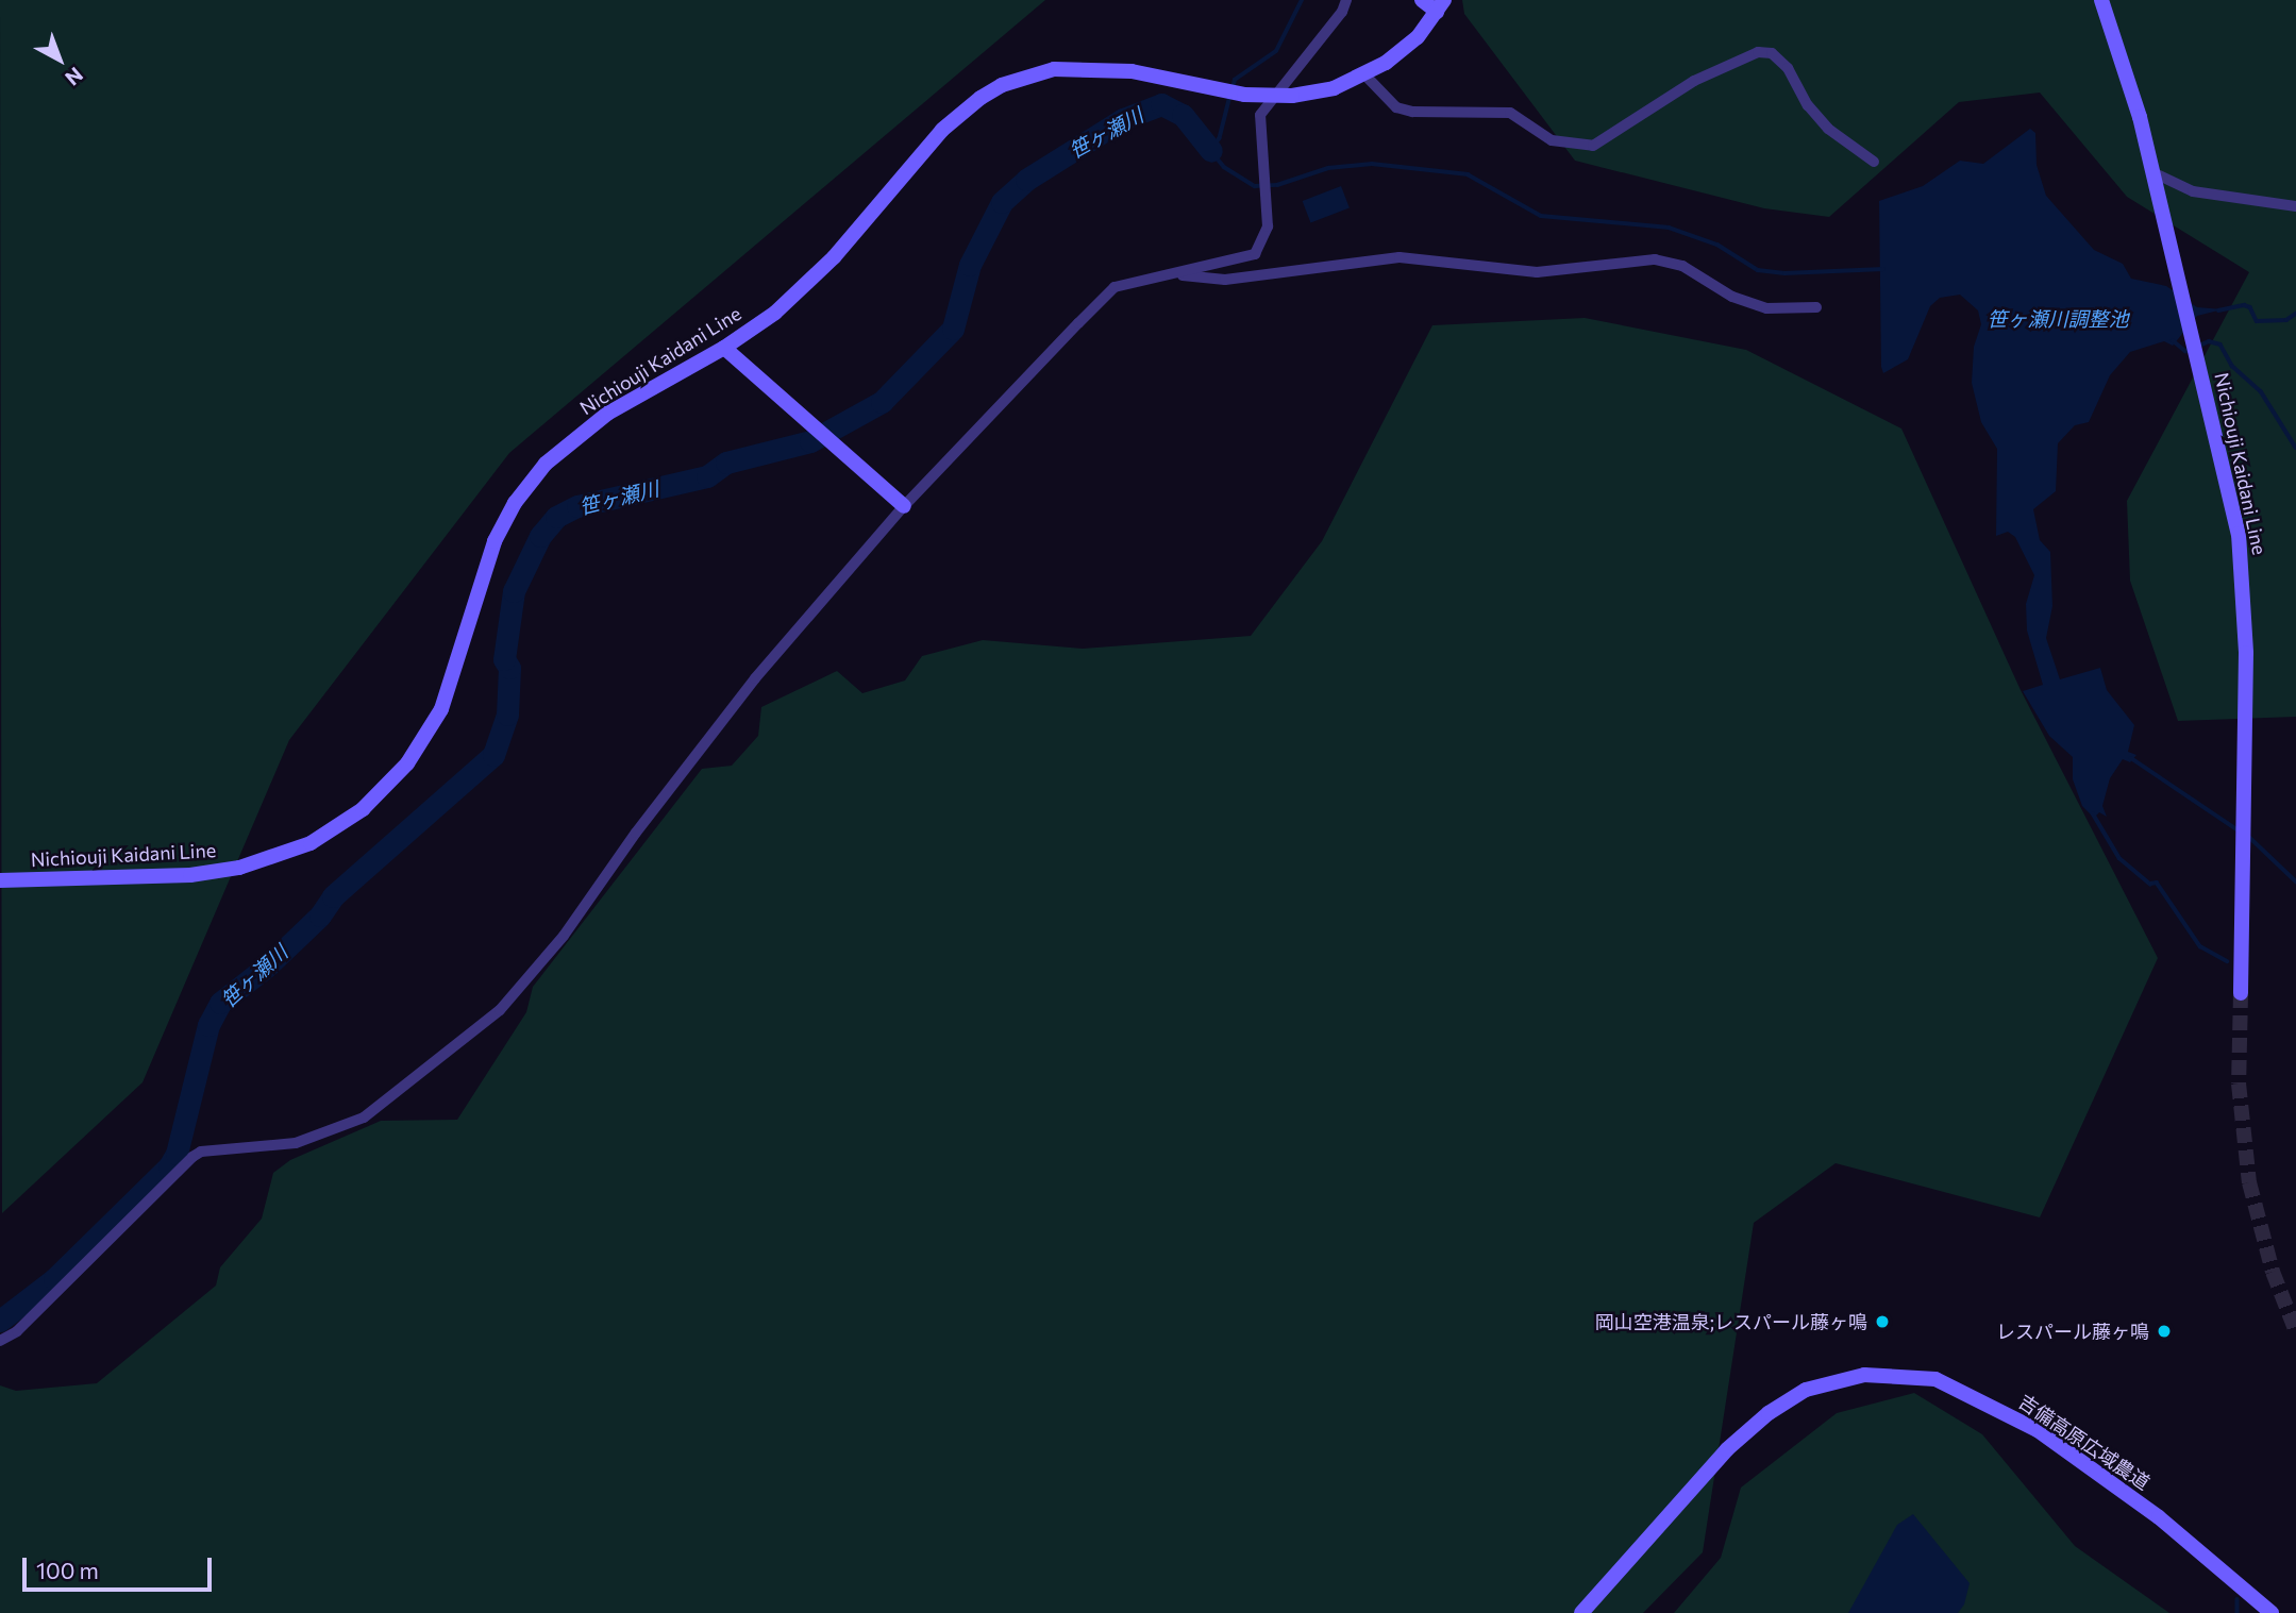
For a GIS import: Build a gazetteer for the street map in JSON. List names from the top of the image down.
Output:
{
  "streets": {
    "main road": ["Nichiouji Kaidani Line", "吉備高原広域農道"]
  },
  "water": ["笹ヶ瀬川", "笹ヶ瀬川調整池"],
  "places": ["岡山空港温泉;レスパール藤ヶ鳴", "レスパール藤ヶ鳴"],
  "scale_bar": "100 m",
  "north": "bottom right"
}
